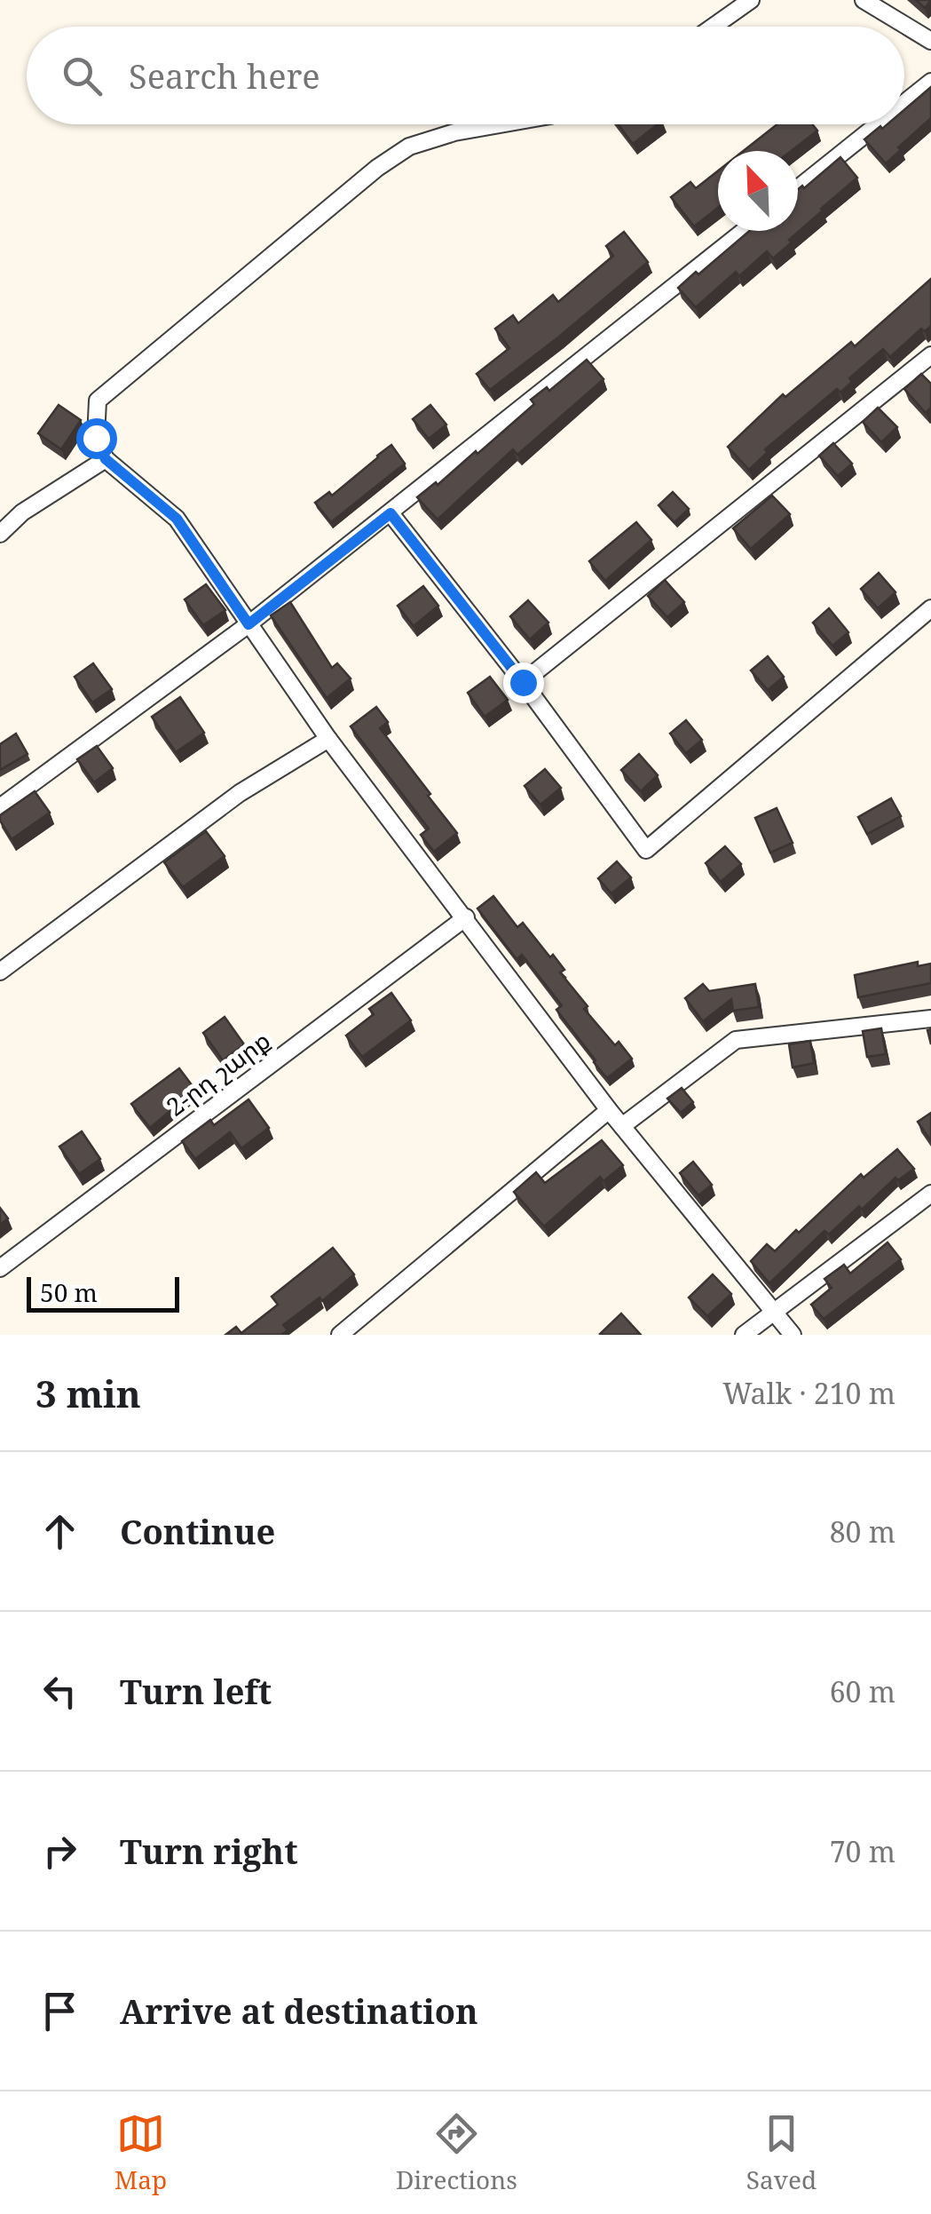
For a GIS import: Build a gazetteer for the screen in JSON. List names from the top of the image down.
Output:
{
  "streets": {
    "street": ["2-րդ շարք"]
  },
  "scale_bar": "50 m",
  "north": "top left",
  "page": {
    "search": "Search here",
    "scale": "50 m",
    "heading": ["3 min", "Walk · 210 m"],
    "list": [
      ["Continue", "80 m"],
      ["Turn left", "60 m"],
      ["Turn right", "70 m"],
      "Arrive at destination"
    ],
    "nav": ["Map", "Directions", "Saved"]
  }
}
